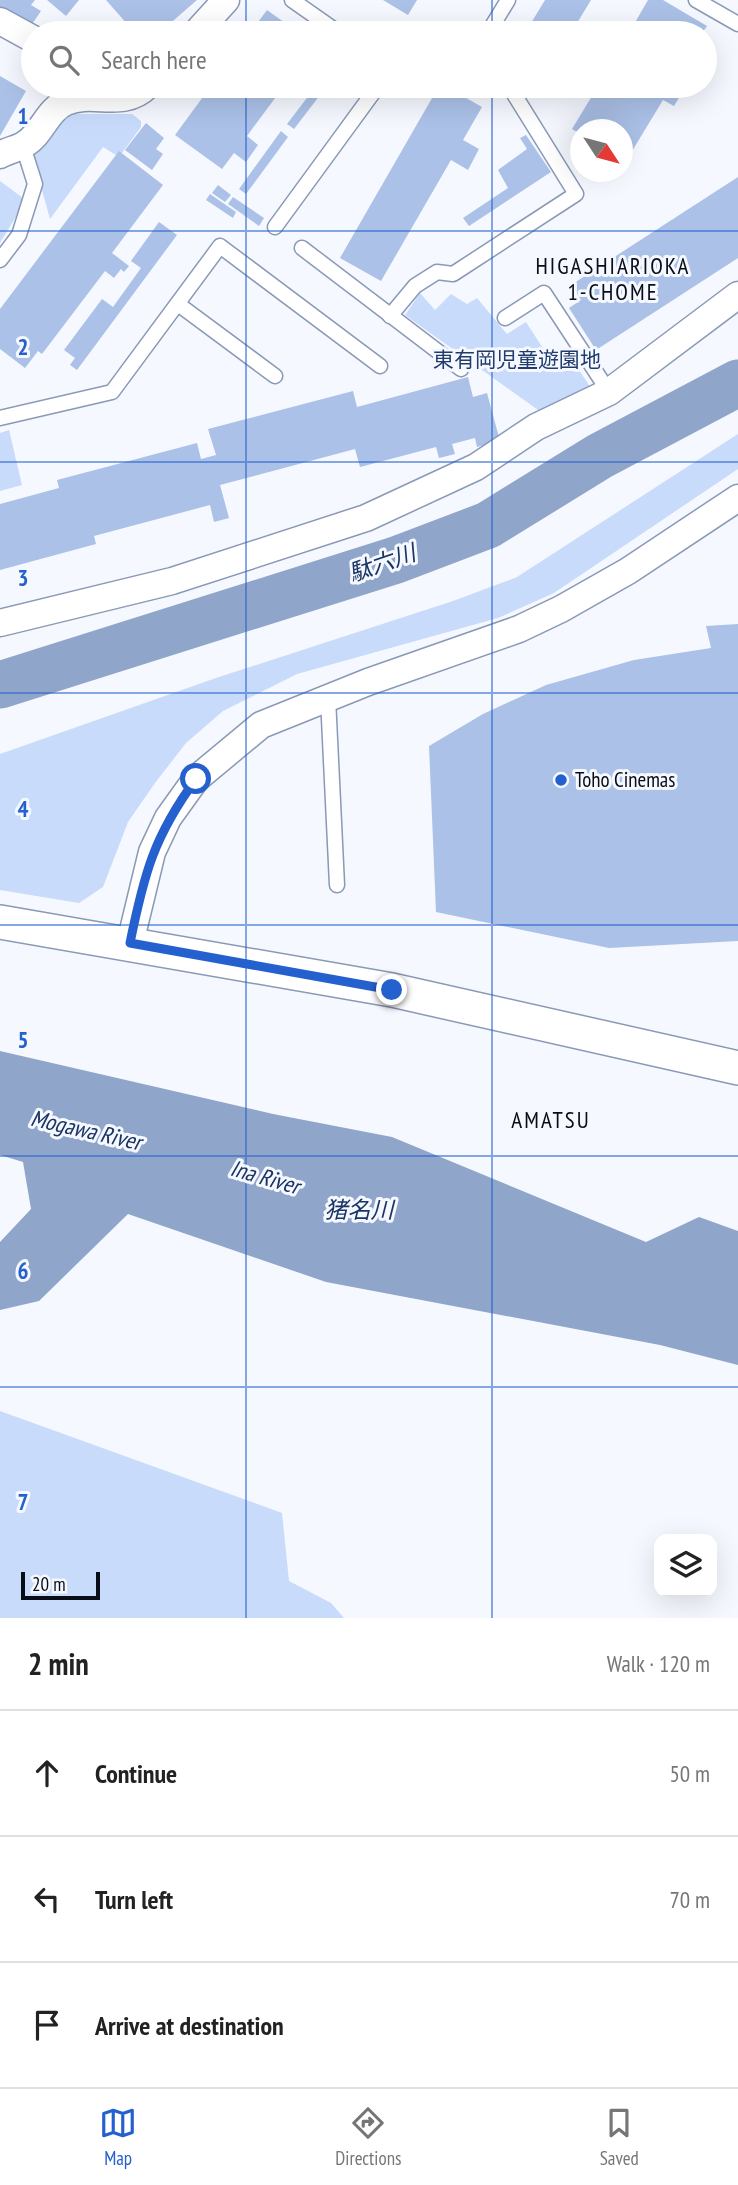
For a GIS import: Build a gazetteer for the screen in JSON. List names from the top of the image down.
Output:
{
  "districts": ["HIGASHIARIOKA 1-CHOME", "AMATSU"],
  "water": [
    "駄六川",
    "Mogawa River",
    "Ina River",
    "猪名川"
  ],
  "parks": ["東有岡児童遊園地"],
  "places": ["Toho Cinemas"],
  "scale_bar": "20 m",
  "north": "bottom right",
  "page": {
    "search": "Search here",
    "scale": "20 m",
    "heading": ["2 min", "Walk · 120 m"],
    "list": [
      ["Continue", "50 m"],
      ["Turn left", "70 m"],
      "Arrive at destination"
    ],
    "nav": ["Map", "Directions", "Saved"]
  },
  "grid": {
    "rows": [
      "1",
      "2",
      "3",
      "4",
      "5",
      "6",
      "7"
    ]
  }
}
